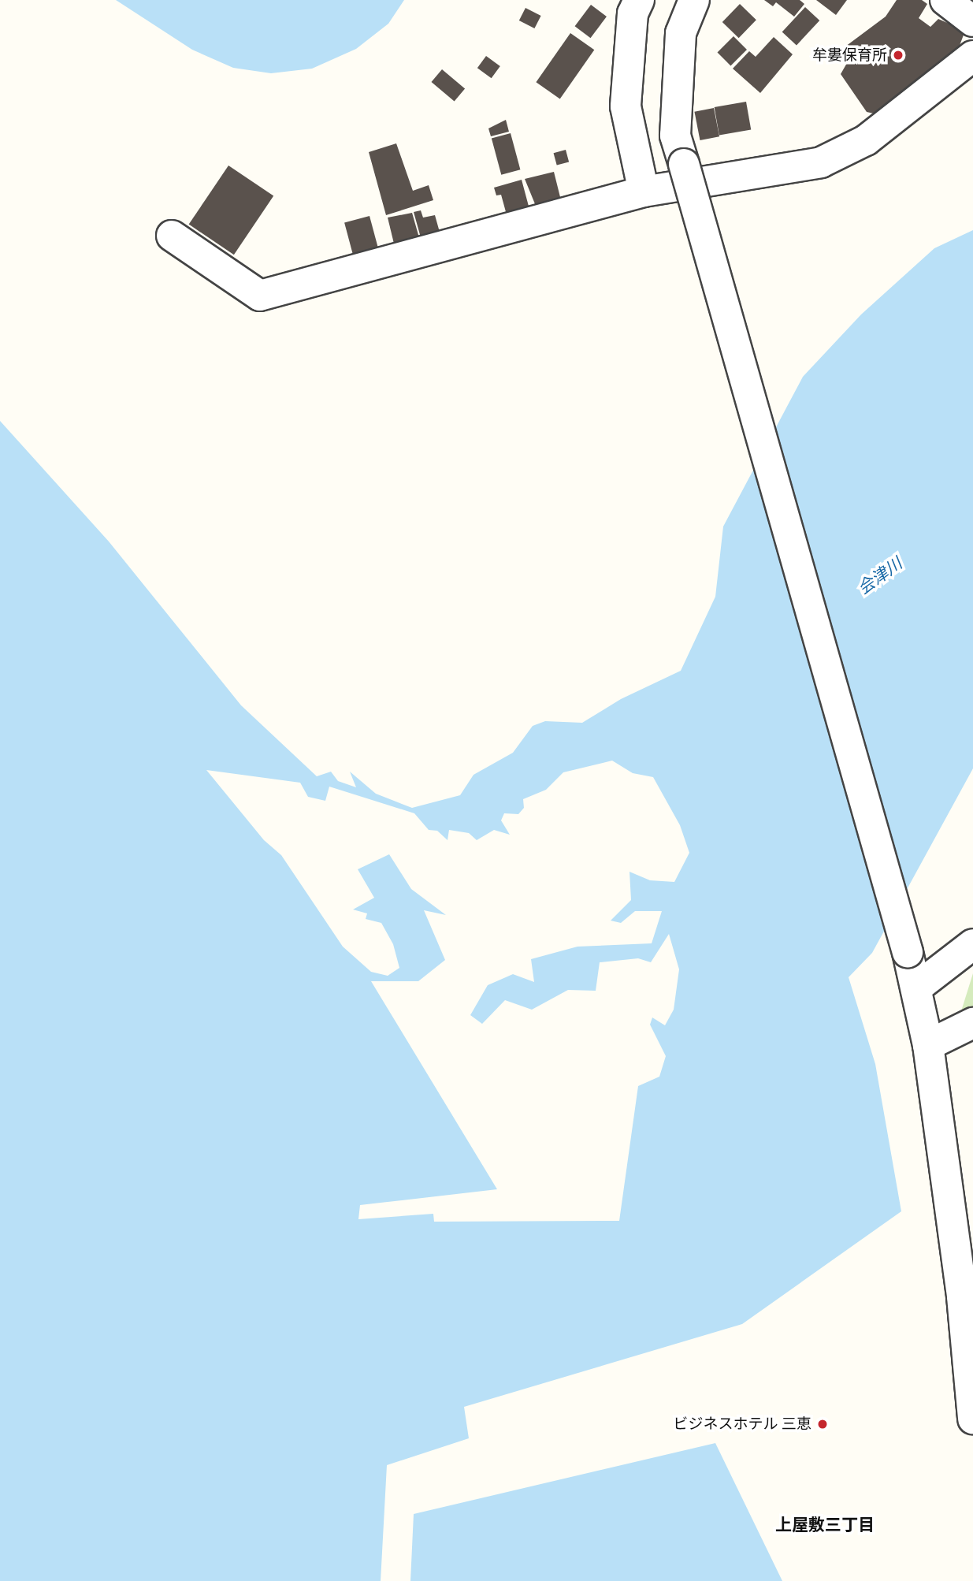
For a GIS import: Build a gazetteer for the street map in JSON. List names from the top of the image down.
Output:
{
  "districts": ["上屋敷三丁目"],
  "water": ["会津川"],
  "places": ["牟婁保育所", "ビジネスホテル 三恵"]
}
